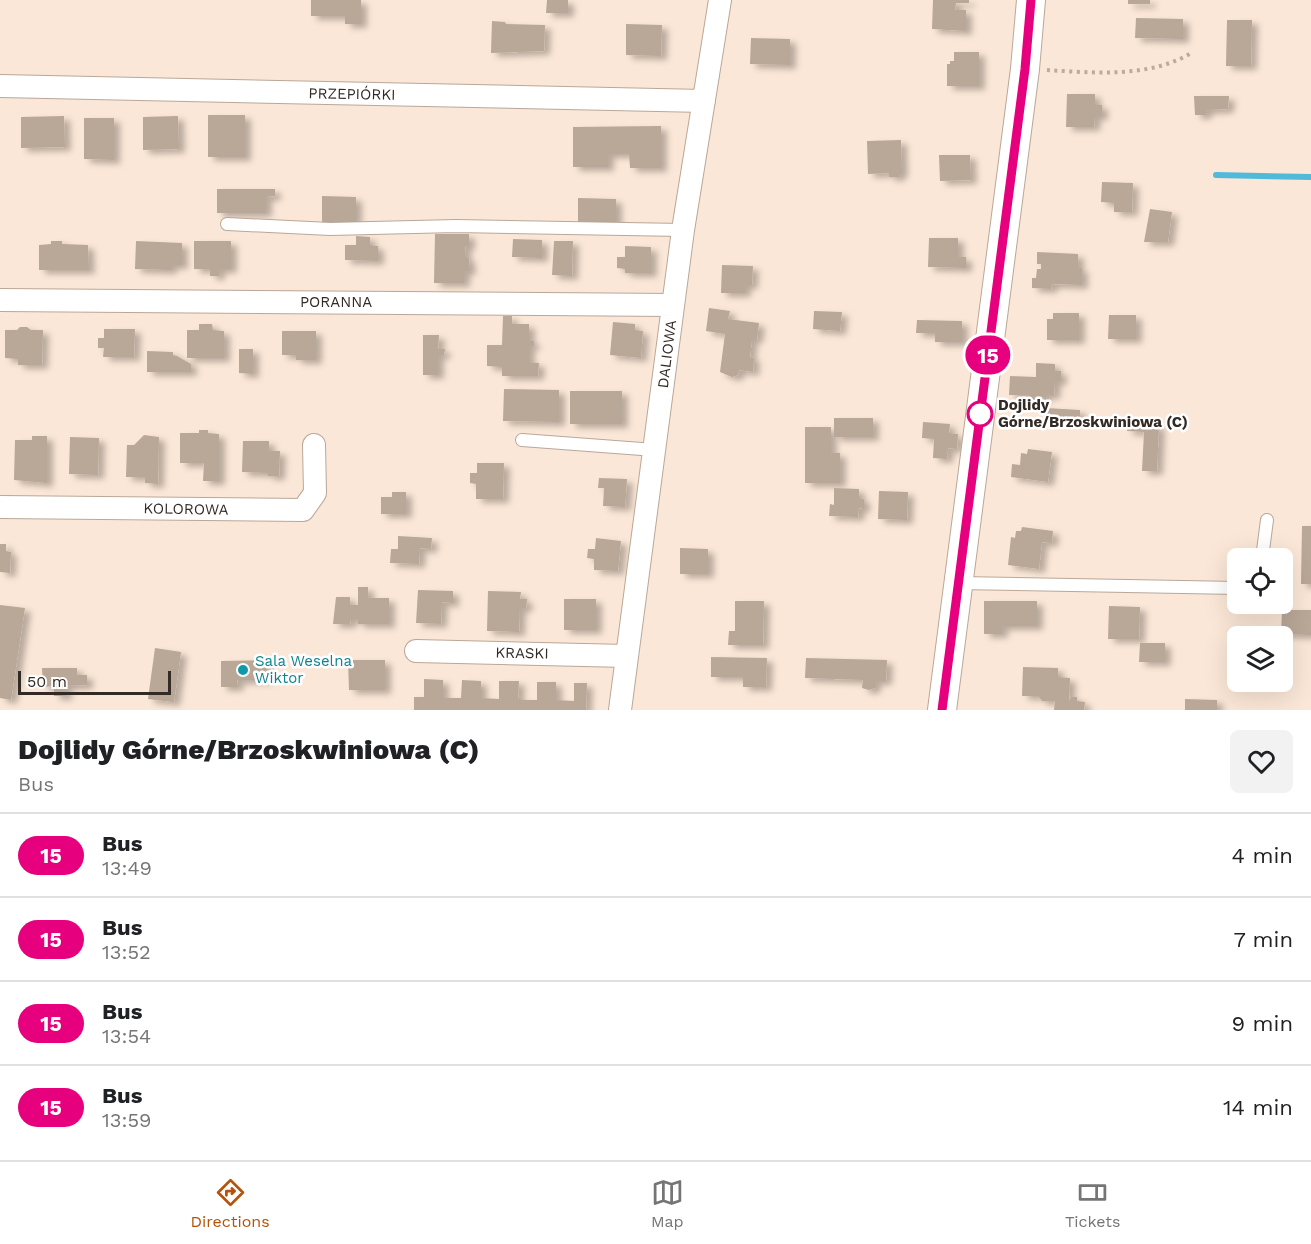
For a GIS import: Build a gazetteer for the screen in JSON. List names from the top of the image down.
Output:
{
  "streets": {
    "street": [
      "PRZEPIÓRKI",
      "PORANNA",
      "DALIOWA",
      "KOLOROWA",
      "KRASKI"
    ]
  },
  "crossings": [
    ["PRZEPIÓRKI", "DALIOWA"],
    ["PORANNA", "DALIOWA"],
    ["DALIOWA", "KRASKI"]
  ],
  "places": ["Dojlidy Górne/Brzoskwiniowa (C)", "Sala Weselna Wiktor"],
  "lines": ["bus line 15"],
  "scale_bar": "50 m",
  "page": {
    "on_map": "15",
    "scale": "50 m",
    "heading": ["Dojlidy Górne/Brzoskwiniowa (C)", "Bus"],
    "list": [
      {
        "mark": "15",
        "name": "Bus",
        "note": "13:49",
        "value": "4 min"
      },
      {
        "mark": "15",
        "name": "Bus",
        "note": "13:52",
        "value": "7 min"
      },
      {
        "mark": "15",
        "name": "Bus",
        "note": "13:54",
        "value": "9 min"
      },
      {
        "mark": "15",
        "name": "Bus",
        "note": "13:59",
        "value": "14 min"
      }
    ],
    "tabs": ["Directions", "Map", "Tickets"]
  }
}
